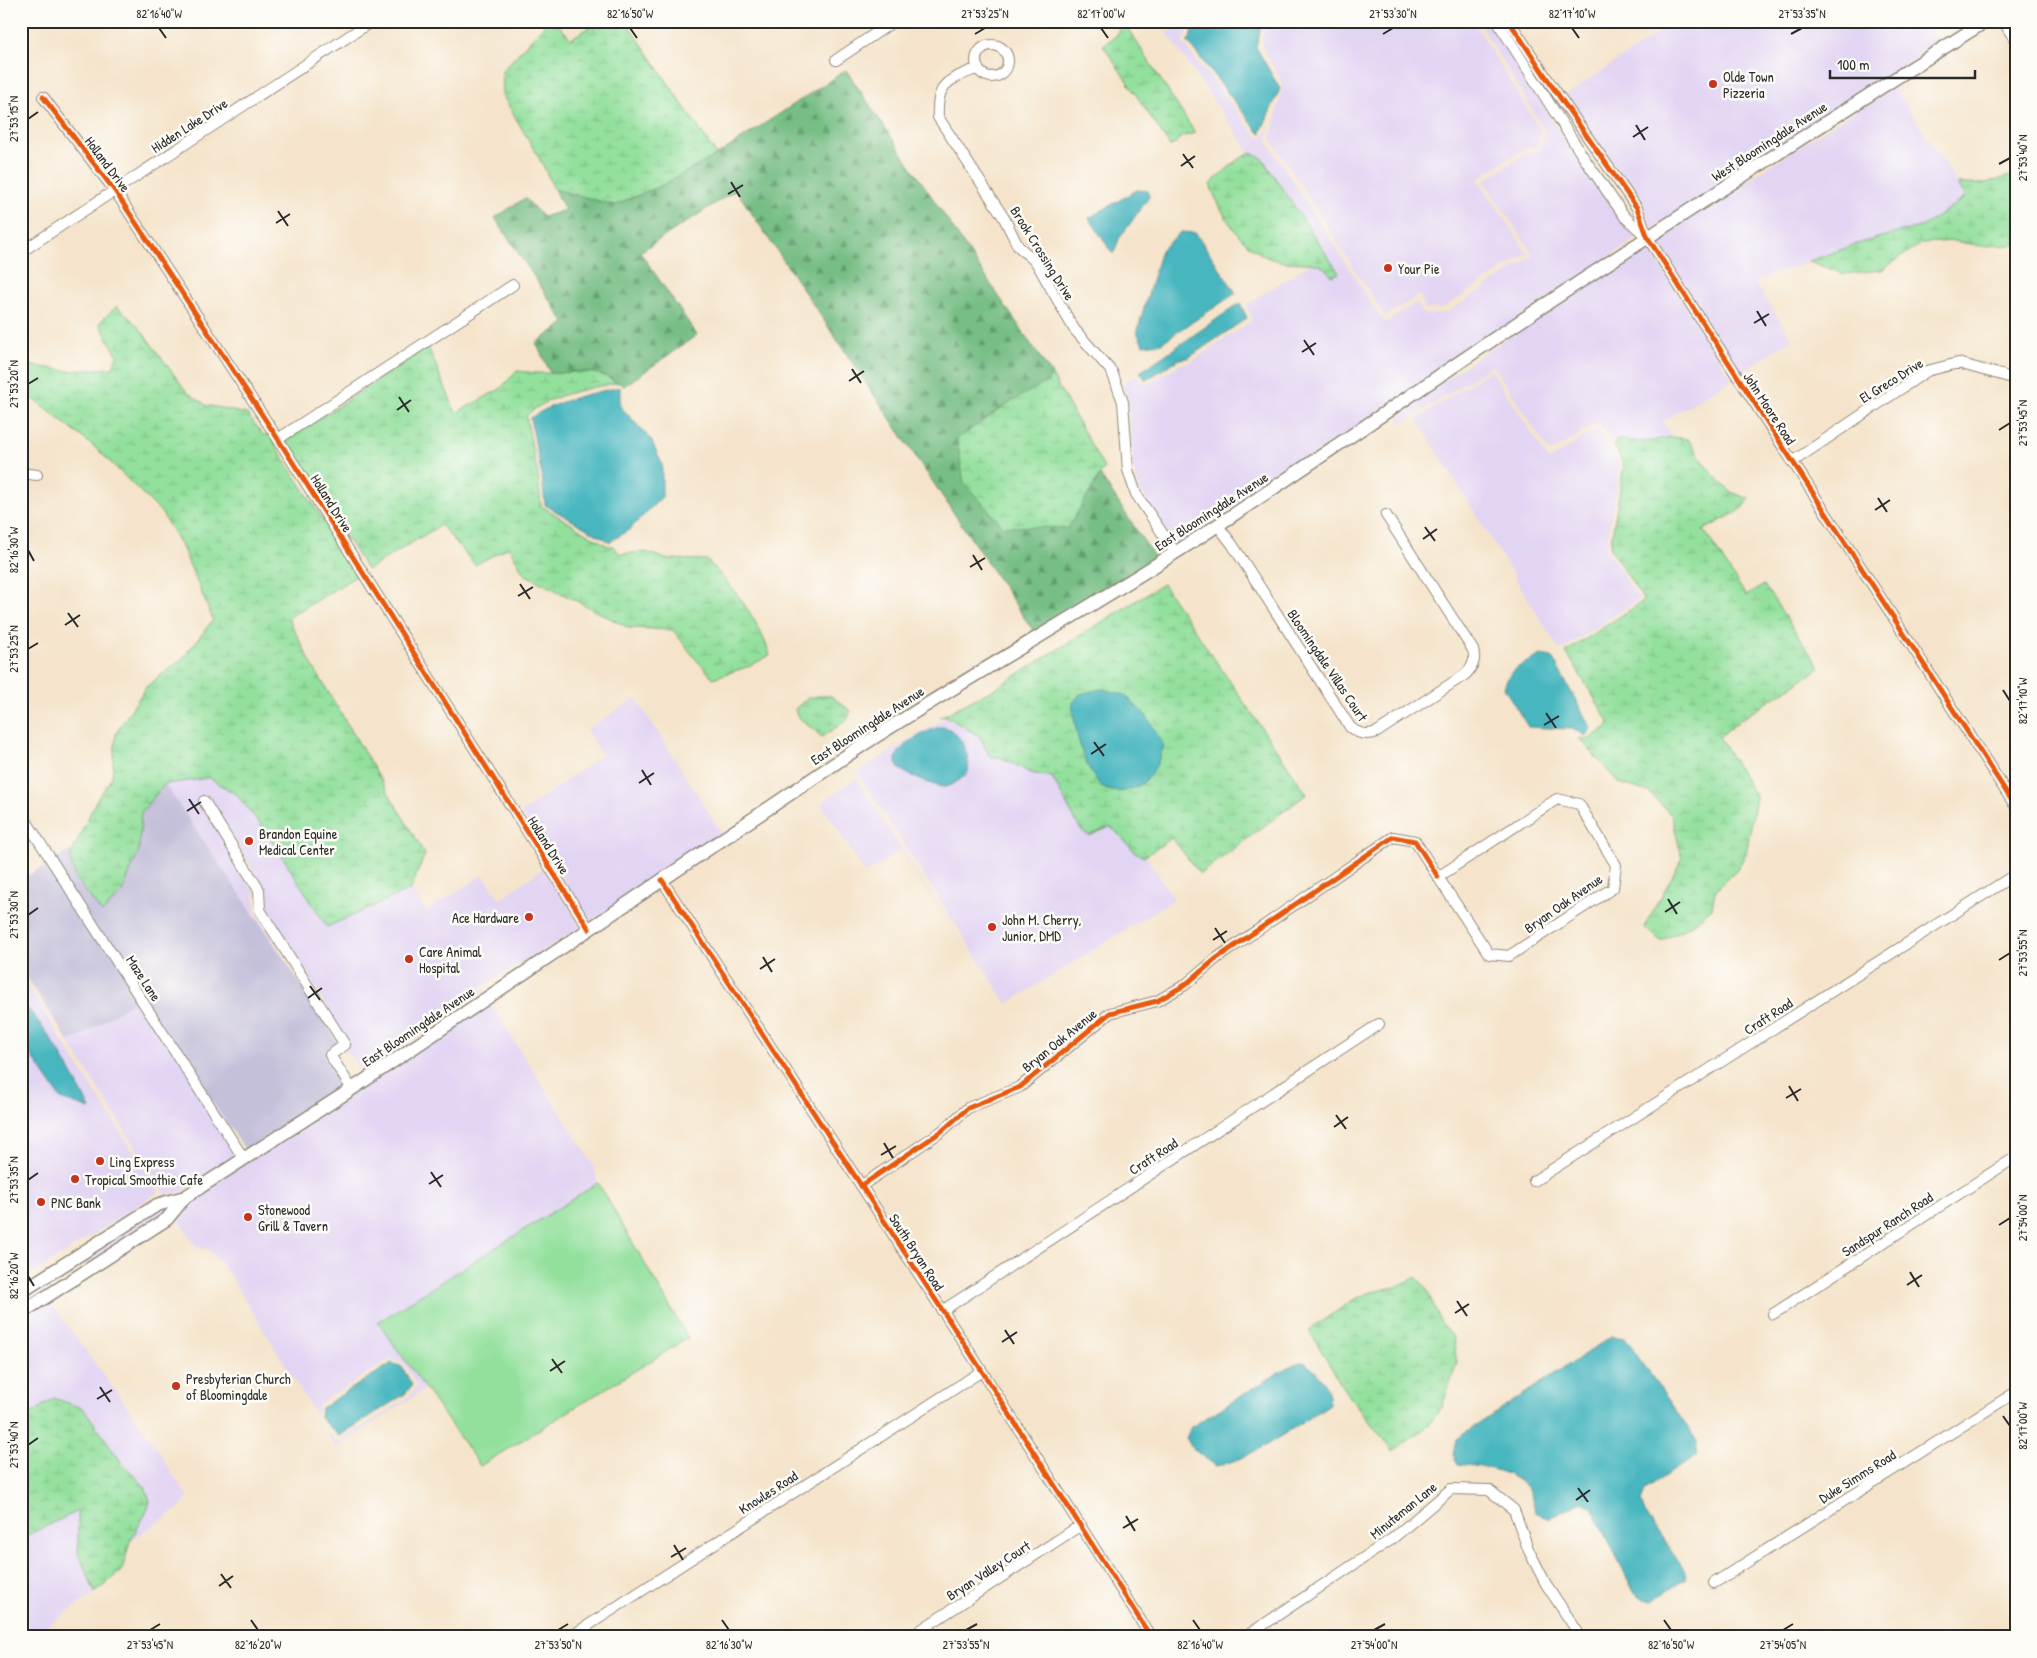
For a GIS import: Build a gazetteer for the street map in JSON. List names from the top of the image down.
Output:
{
  "streets": {
    "main road": ["West Bloomingdale Avenue", "East Bloomingdale Avenue"],
    "street": [
      "Hidden Lake Drive",
      "Holland Drive",
      "Brook Crossing Drive",
      "El Greco Drive",
      "John Moore Road",
      "Bloomingdale Villas Court",
      "Bryan Oak Avenue",
      "Maze Lane",
      "Craft Road",
      "Sandspur Ranch Road",
      "South Bryan Road",
      "Duke Simms Road",
      "Knowles Road",
      "Minuteman Lane",
      "Bryan Valley Court"
    ]
  },
  "crossings": [
    ["Hidden Lake Drive", "Holland Drive"],
    ["West Bloomingdale Avenue", "John Moore Road"],
    ["West Bloomingdale Avenue", "East Bloomingdale Avenue"],
    ["Holland Drive", "East Bloomingdale Avenue"],
    ["Brook Crossing Drive", "East Bloomingdale Avenue"],
    ["El Greco Drive", "John Moore Road"],
    ["East Bloomingdale Avenue", "Bloomingdale Villas Court"],
    ["East Bloomingdale Avenue", "Maze Lane"],
    ["East Bloomingdale Avenue", "South Bryan Road"],
    ["Bryan Oak Avenue", "South Bryan Road"],
    ["Craft Road", "South Bryan Road"],
    ["South Bryan Road", "Knowles Road"],
    ["South Bryan Road", "Bryan Valley Court"]
  ],
  "places": [
    "Olde Town Pizzeria",
    "Your Pie",
    "Brandon Equine Medical Center",
    "Ace Hardware",
    "John M. Cherry, Junior, DMD",
    "Care Animal Hospital",
    "Ling Express",
    "Tropical Smoothie Cafe",
    "PNC Bank",
    "Stonewood Grill & Tavern",
    "Presbyterian Church of Bloomingdale"
  ],
  "scale_bar": "100 m",
  "coordinates": [
    "82°16'40\"W",
    "82°16'50\"W",
    "27°53'25\"N",
    "82°17'00\"W",
    "27°53'30\"N",
    "82°17'10\"W",
    "27°53'35\"N",
    "27°53'15\"N",
    "27°53'40\"N",
    "27°53'20\"N",
    "27°53'45\"N",
    "82°16'30\"W",
    "27°53'55\"N",
    "27°54'00\"N",
    "82°16'20\"W",
    "27°53'50\"N",
    "27°54'05\"N"
  ]
}
